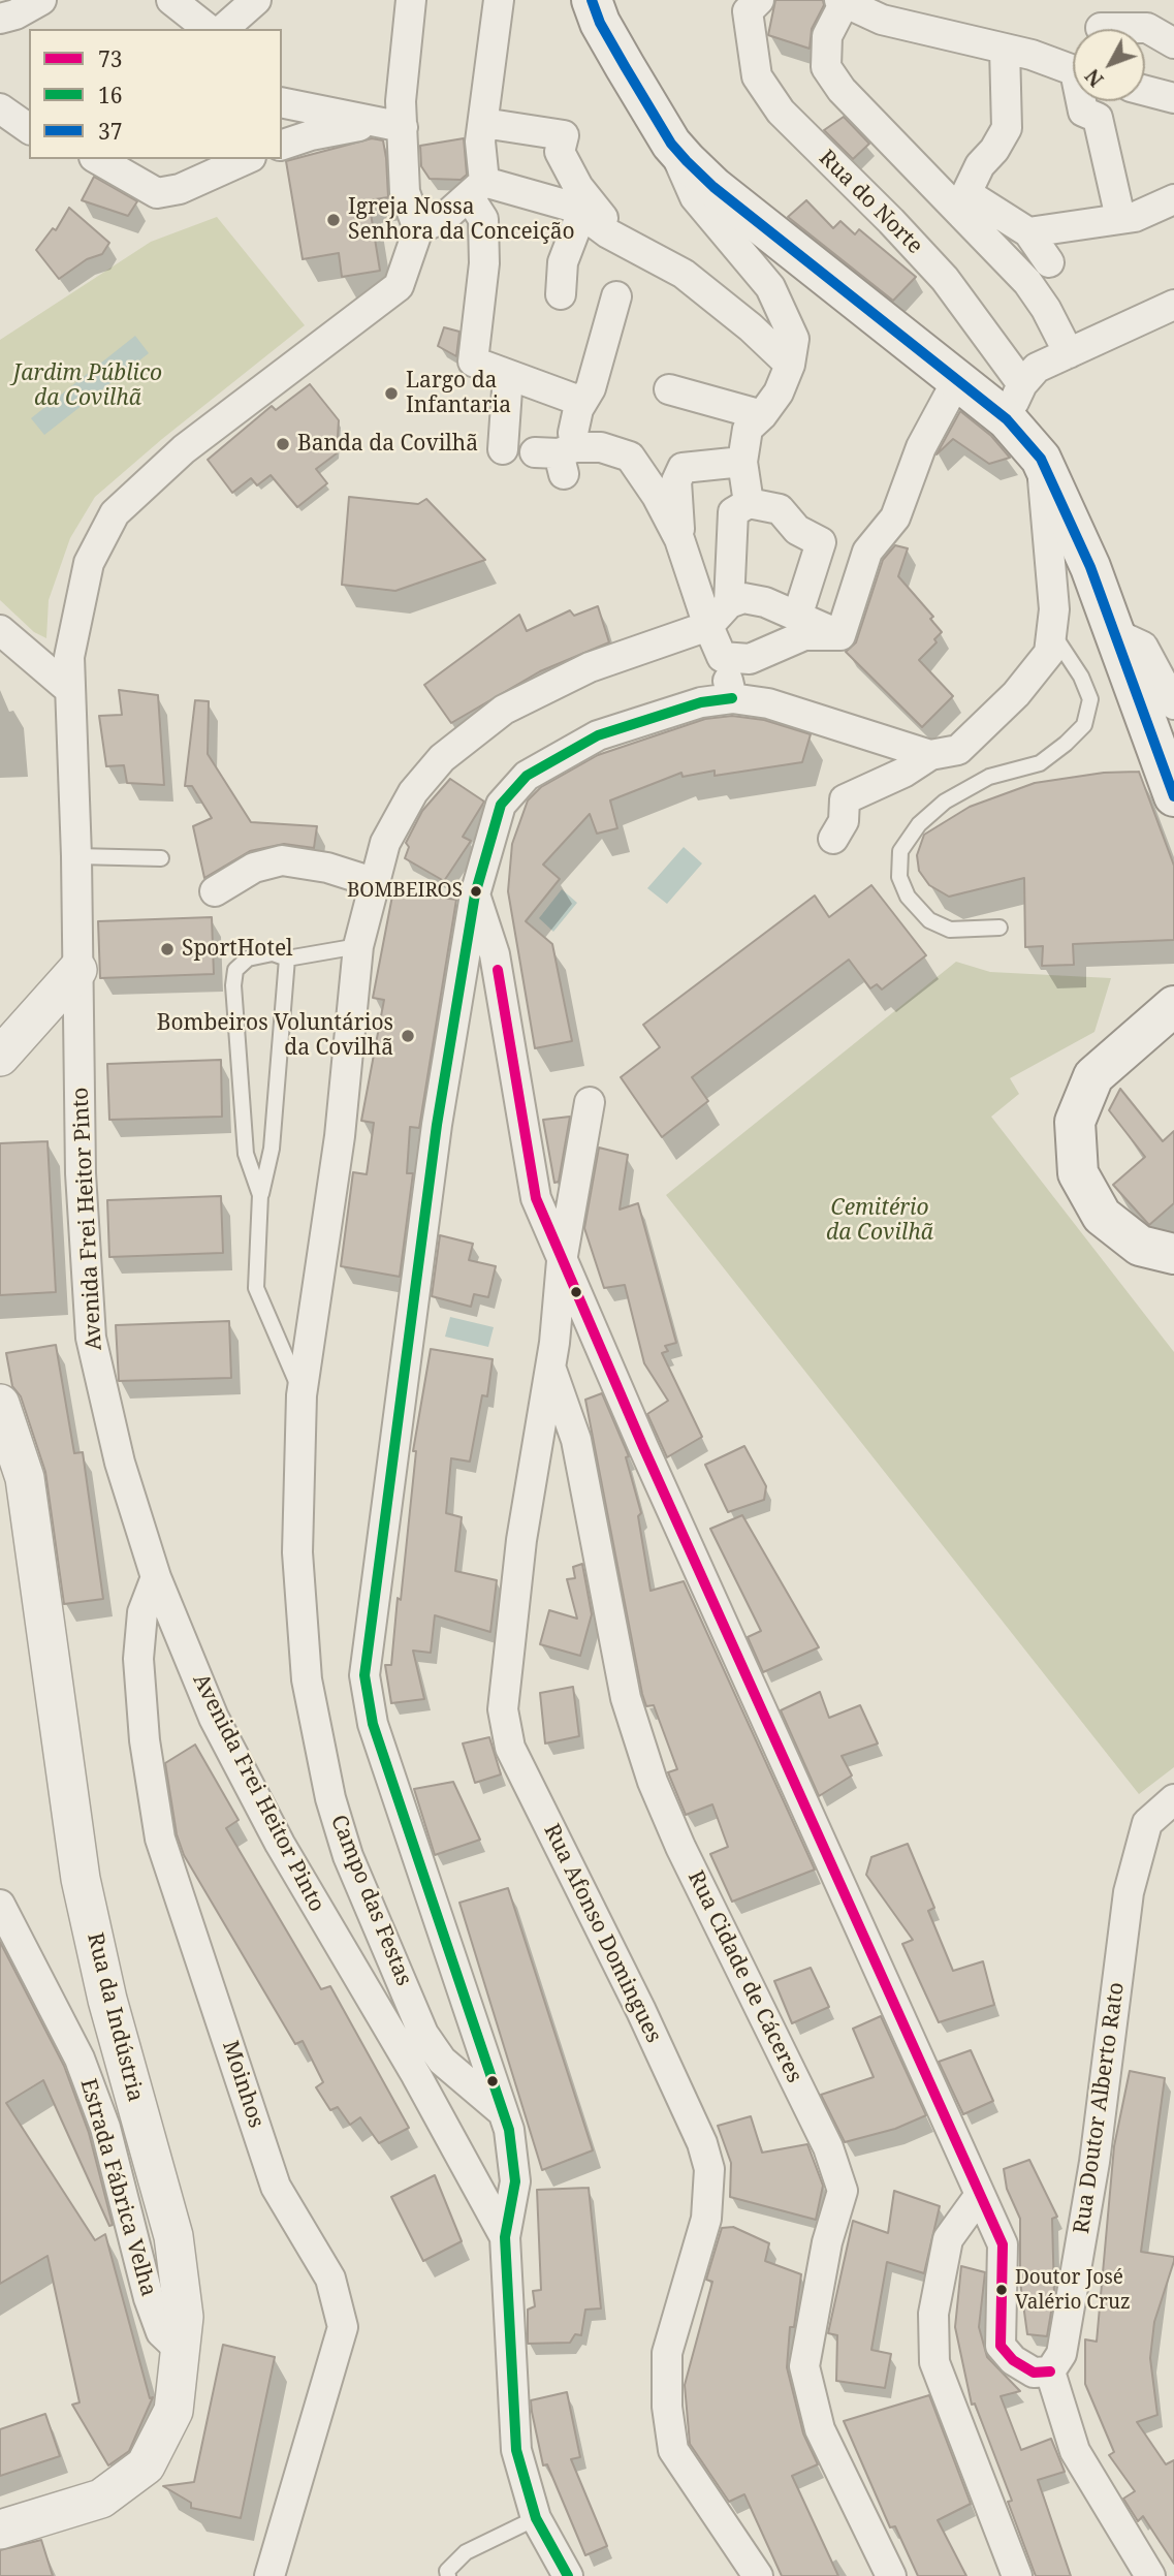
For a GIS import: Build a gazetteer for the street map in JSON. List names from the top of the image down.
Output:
{
  "streets": {
    "street": [
      "Rua do Norte",
      "Avenida Frei Heitor Pinto",
      "Campo das Festas",
      "Rua Afonso Domingues",
      "Rua Cidade de Cáceres",
      "Rua da Indústria",
      "Moinhos",
      "Rua Doutor Alberto Rato",
      "Estrada Fábrica Velha"
    ]
  },
  "crossings": [
    ["Avenida Frei Heitor Pinto", "Moinhos"],
    ["Rua Afonso Domingues", "Rua Cidade de Cáceres"],
    ["Rua da Indústria", "Estrada Fábrica Velha"]
  ],
  "parks": ["Jardim Público da Covilhã", "Cemitério da Covilhã"],
  "places": [
    "Igreja Nossa Senhora da Conceição",
    "Largo da Infantaria",
    "Banda da Covilhã",
    "BOMBEIROS",
    "SportHotel",
    "Bombeiros Voluntários da Covilhã",
    "Doutor José Valério Cruz"
  ],
  "lines": ["transit line 37", "transit line 16", "transit line 73"],
  "legend": ["73", "16", "37"],
  "north": "bottom left"
}
